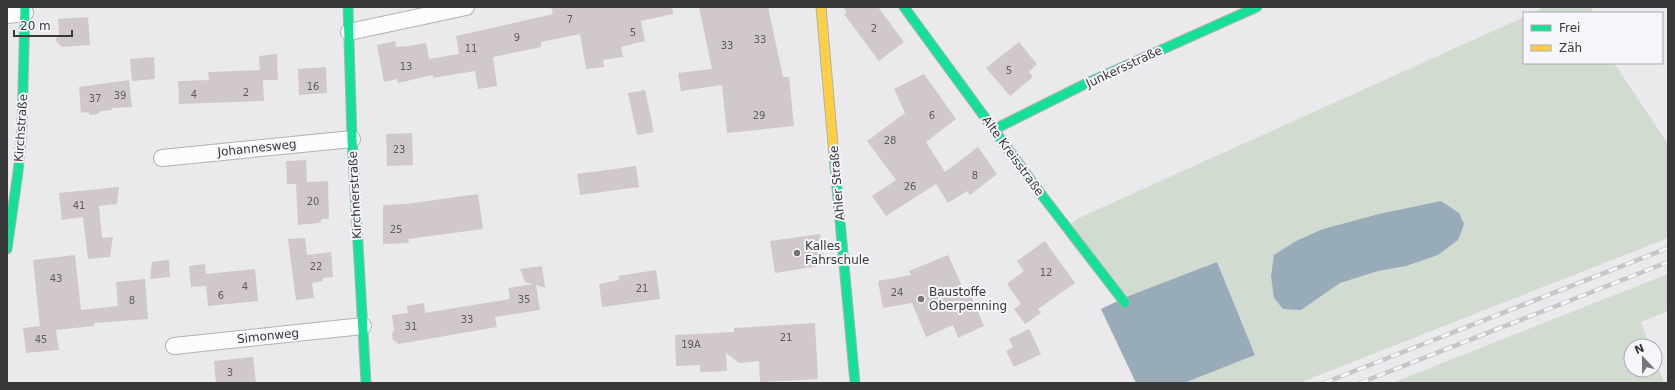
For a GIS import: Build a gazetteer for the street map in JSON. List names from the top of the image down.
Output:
{
  "streets": {
    "street": [
      "Junkersstraße",
      "Kirchstraße",
      "Johannesweg",
      "Alte Kreisstraße",
      "Ahler Straße",
      "Kirchnerstraße",
      "Simonweg"
    ]
  },
  "crossings": [
    ["Junkersstraße", "Alte Kreisstraße"],
    ["Johannesweg", "Kirchnerstraße"],
    ["Kirchnerstraße", "Simonweg"]
  ],
  "places": ["Kalles Fahrschule", "Baustoffe Oberpenning"],
  "house_numbers": [
    "7",
    "2",
    "5",
    "9",
    "33",
    "33",
    "11",
    "13",
    "5",
    "16",
    "2",
    "4",
    "39",
    "37",
    "29",
    "6",
    "28",
    "23",
    "8",
    "26",
    "20",
    "41",
    "25",
    "22",
    "12",
    "43",
    "4",
    "21",
    "24",
    "6",
    "35",
    "8",
    "33",
    "31",
    "21",
    "45",
    "19A",
    "3"
  ],
  "legend": ["Frei", "Zäh"],
  "scale_bar": "20 m",
  "north": "top"
}
